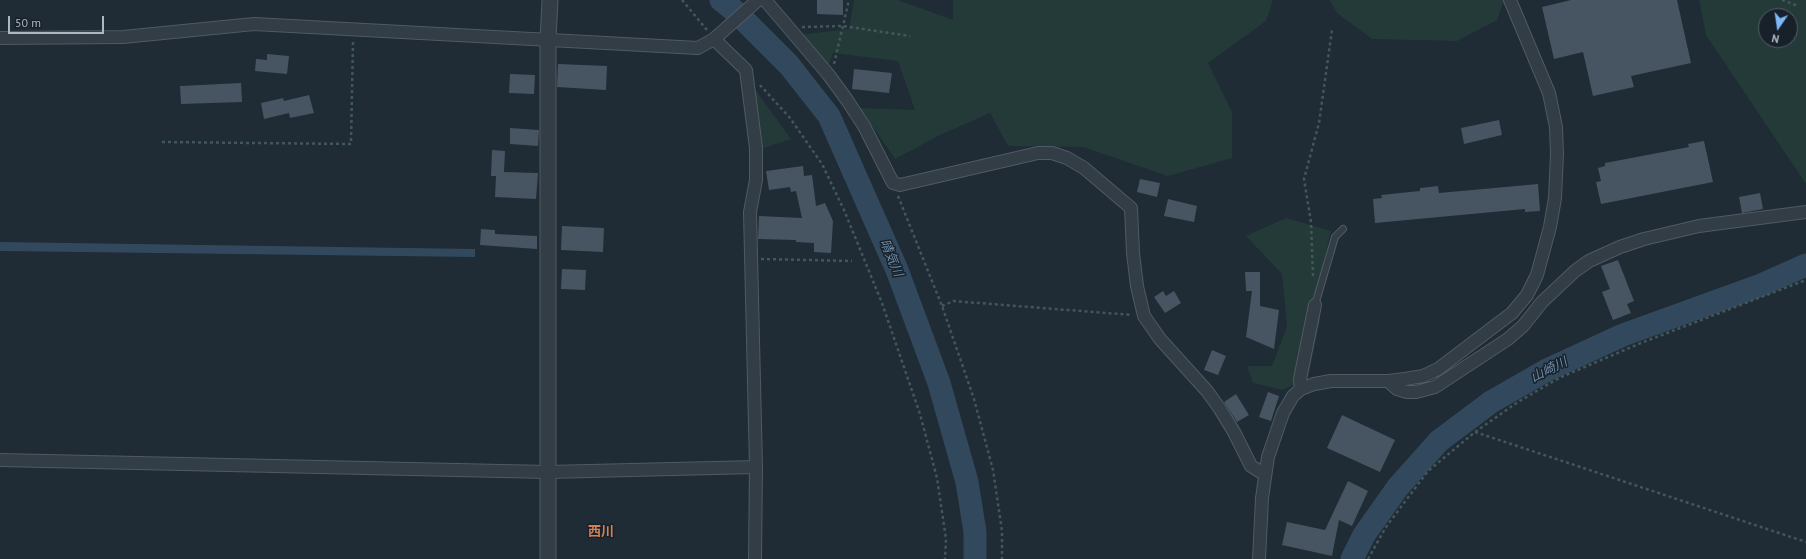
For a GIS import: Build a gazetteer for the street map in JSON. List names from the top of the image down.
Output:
{
  "districts": ["西川"],
  "water": ["晴気川", "山崎川"],
  "scale_bar": "50 m",
  "north": "bottom"
}
